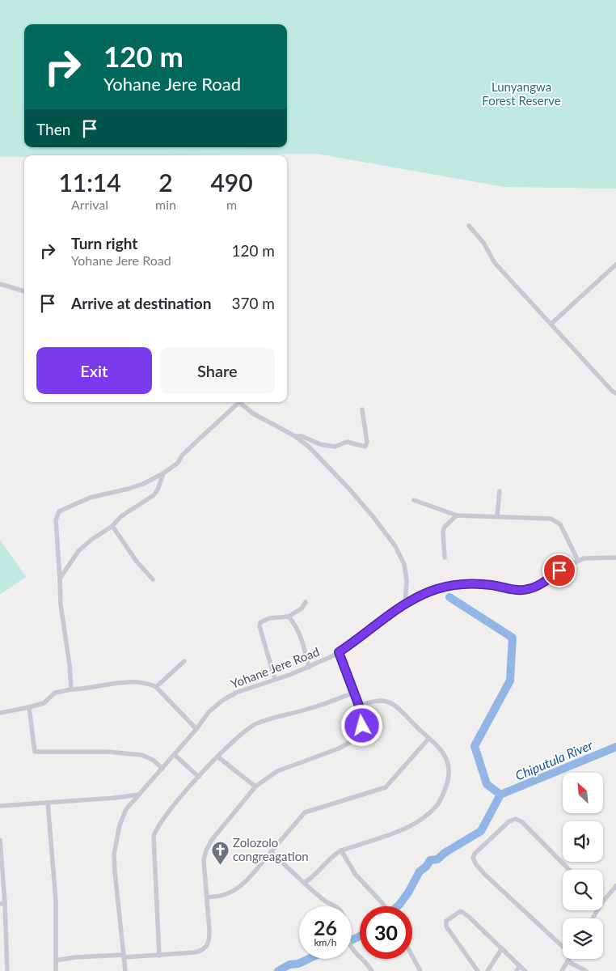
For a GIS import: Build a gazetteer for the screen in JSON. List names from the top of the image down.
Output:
{
  "streets": {
    "street": ["Yohane Jere Road"]
  },
  "water": ["Chiputula River"],
  "parks": ["Lunyangwa Forest Reserve"],
  "places": {
    "church": ["Zolozolo congreagation"]
  },
  "north": "top left",
  "page": {
    "turn": ["120 m", "Yohane Jere Road"],
    "then": "Then",
    "eta": [
      "11:14",
      "Arrival",
      "2",
      "min",
      "490",
      "m"
    ],
    "list": [
      {
        "name": "Turn right",
        "note": "Yohane Jere Road",
        "value": "120 m"
      },
      {
        "name": "Arrive at destination",
        "value": "370 m"
      }
    ],
    "buttons": ["Exit", "Share"],
    "speed": "26 km/h",
    "limit": "30"
  }
}
